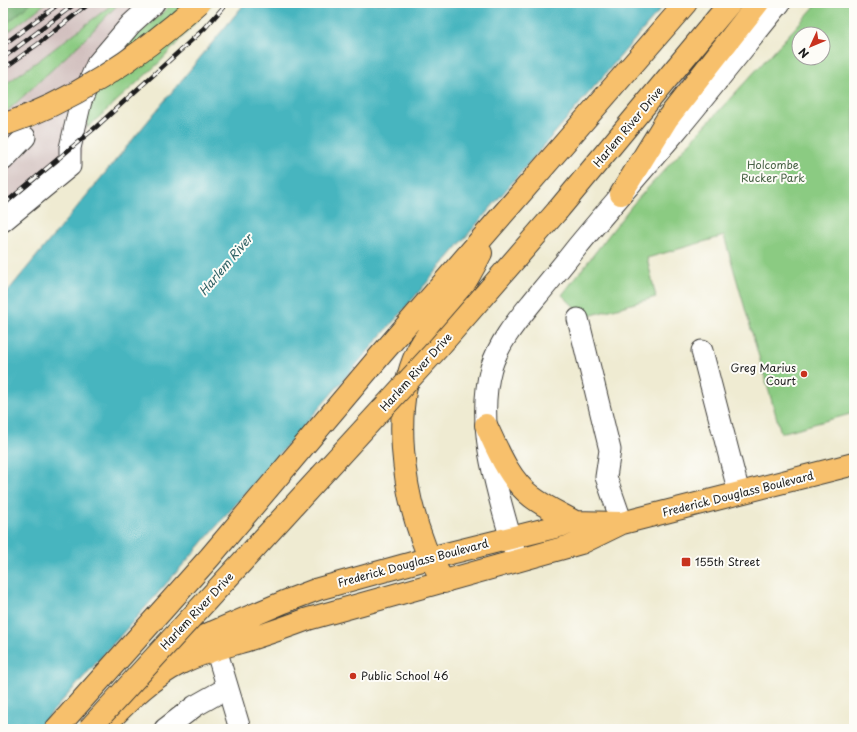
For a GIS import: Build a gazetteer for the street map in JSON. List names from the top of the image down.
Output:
{
  "streets": {
    "main road": ["Harlem River Drive", "Frederick Douglass Boulevard"]
  },
  "crossings": [
    ["Harlem River Drive", "Frederick Douglass Boulevard"]
  ],
  "water": ["Harlem River"],
  "parks": ["Holcombe Rucker Park"],
  "places": {
    "other": ["Greg Marius Court", "Public School 46"],
    "transit": ["155th Street"]
  },
  "north": "bottom left"
}
